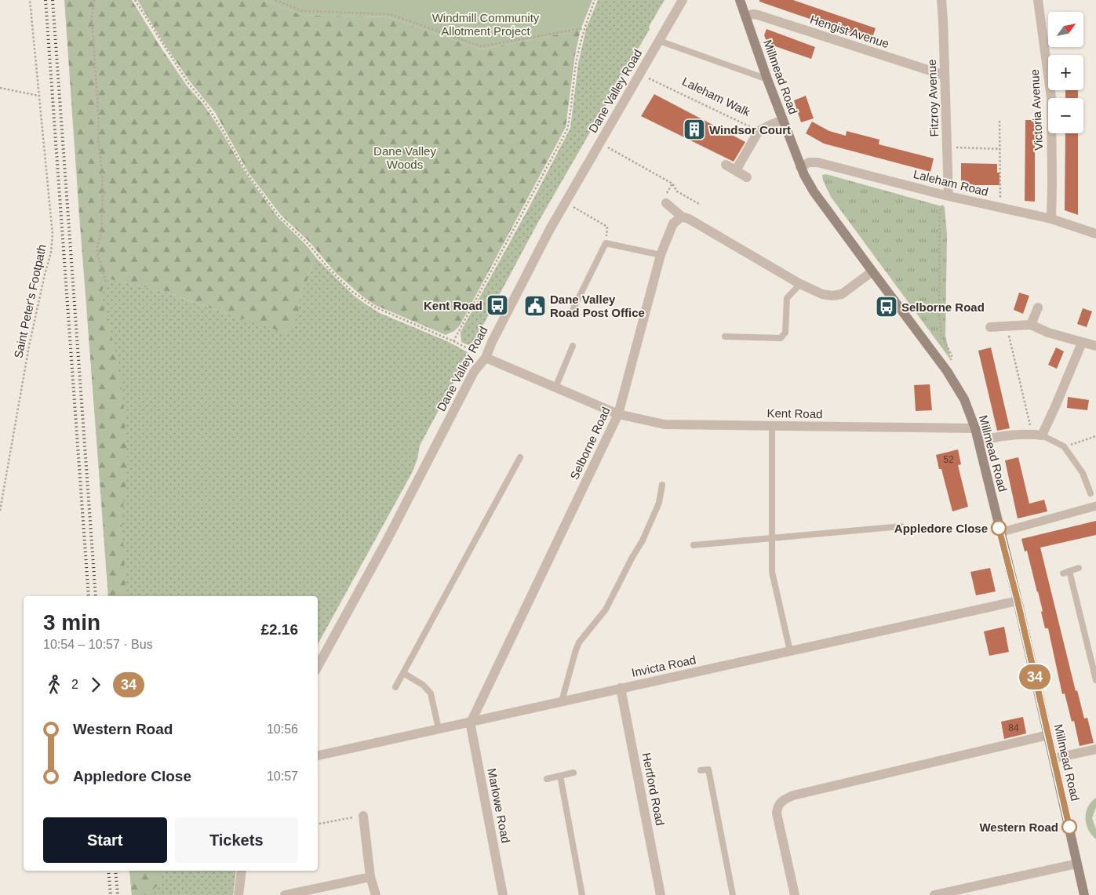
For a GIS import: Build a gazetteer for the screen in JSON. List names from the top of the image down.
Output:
{
  "streets": {
    "main road": ["Millmead Road"],
    "street": [
      "Hengist Avenue",
      "Dane Valley Road",
      "Laleham Walk",
      "Fitzroy Avenue",
      "Victoria Avenue",
      "Laleham Road",
      "Kent Road",
      "Selborne Road",
      "Invicta Road",
      "Hertford Road",
      "Marlowe Road"
    ],
    "path": ["Saint Peter's Footpath"]
  },
  "crossings": [
    ["Hengist Avenue", "Millmead Road"],
    ["Hengist Avenue", "Fitzroy Avenue"],
    ["Millmead Road", "Laleham Walk"],
    ["Millmead Road", "Laleham Road"],
    ["Millmead Road", "Kent Road"],
    ["Millmead Road", "Invicta Road"],
    ["Dane Valley Road", "Laleham Walk"],
    ["Dane Valley Road", "Kent Road"],
    ["Fitzroy Avenue", "Laleham Road"],
    ["Victoria Avenue", "Laleham Road"],
    ["Kent Road", "Selborne Road"],
    ["Selborne Road", "Invicta Road"],
    ["Selborne Road", "Marlowe Road"],
    ["Invicta Road", "Hertford Road"],
    ["Invicta Road", "Marlowe Road"]
  ],
  "parks": ["Windmill Community Allotment Project", "Dane Valley Woods"],
  "places": {
    "building": ["Windsor Court"],
    "bus stop": ["Kent Road", "Selborne Road"],
    "public building": ["Dane Valley Road Post Office"],
    "other": ["Appledore Close", "Western Road"]
  },
  "lines": ["bus line 34"],
  "house_numbers": ["52", "84"],
  "north": "top right",
  "page": {
    "on_map": "34",
    "map_buttons": ["+", "−"],
    "heading": ["3 min", "10:54 – 10:57 · Bus", "£2.16"],
    "legs": ["2", "34"],
    "list": [
      {
        "name": "Western Road",
        "value": "10:56"
      },
      {
        "name": "Appledore Close",
        "value": "10:57"
      }
    ],
    "buttons": ["Start", "Tickets"]
  }
}
